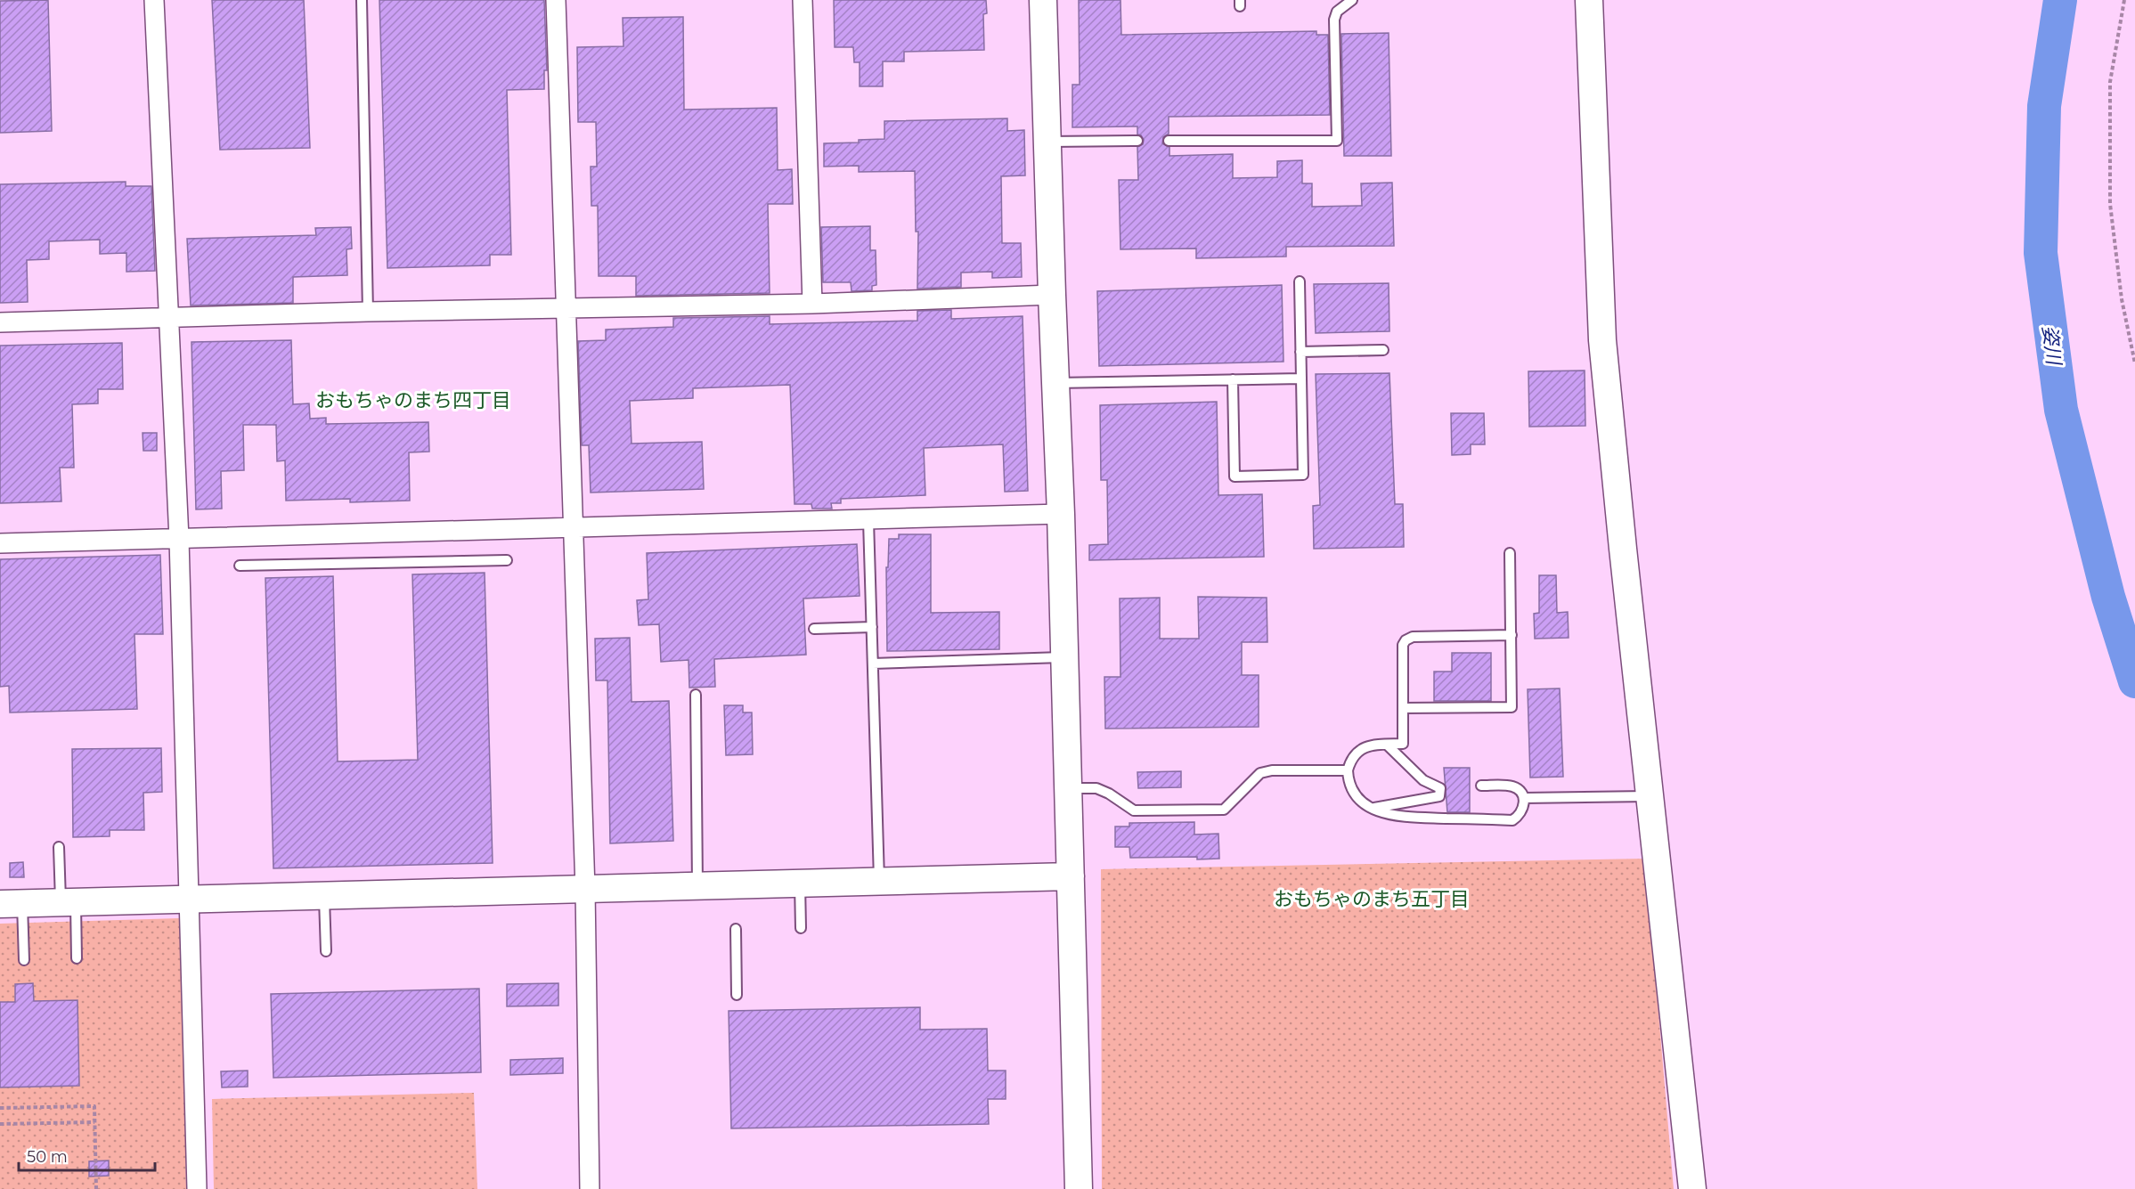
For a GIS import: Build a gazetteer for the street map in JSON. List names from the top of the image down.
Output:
{
  "districts": ["おもちゃのまち四丁目", "おもちゃのまち五丁目"],
  "water": ["姿川"],
  "scale_bar": "50 m"
}
